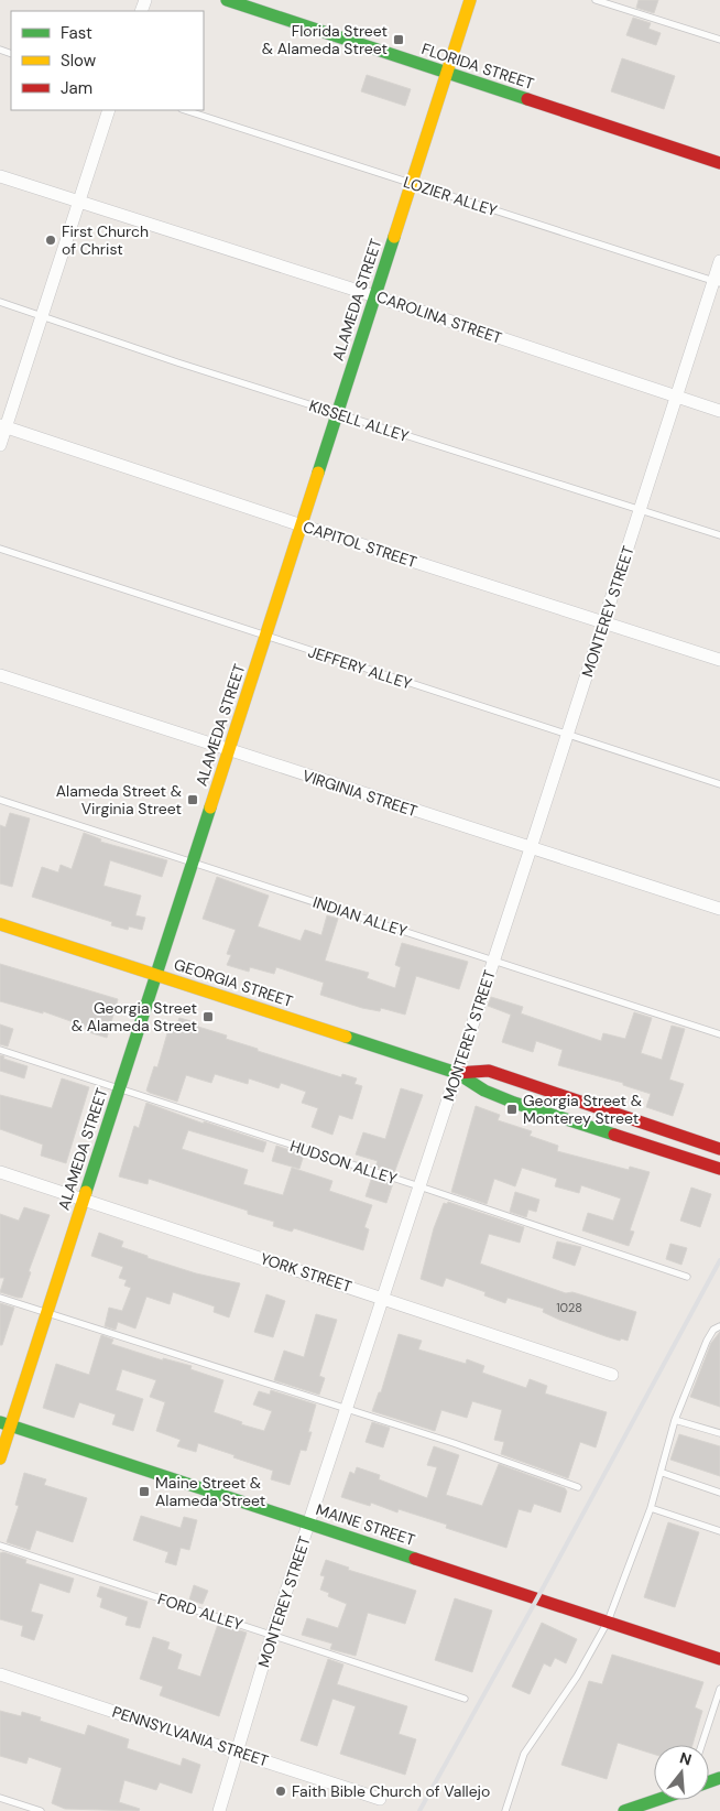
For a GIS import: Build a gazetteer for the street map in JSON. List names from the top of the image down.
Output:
{
  "streets": {
    "main road": [
      "FLORIDA STREET",
      "ALAMEDA STREET",
      "GEORGIA STREET",
      "MAINE STREET"
    ],
    "street": [
      "CAROLINA STREET",
      "CAPITOL STREET",
      "MONTEREY STREET",
      "VIRGINIA STREET",
      "YORK STREET",
      "PENNSYLVANIA STREET"
    ],
    "lane": [
      "LOZIER ALLEY",
      "KISSELL ALLEY",
      "JEFFERY ALLEY",
      "INDIAN ALLEY",
      "HUDSON ALLEY",
      "FORD ALLEY"
    ]
  },
  "crossings": [
    ["FLORIDA STREET", "ALAMEDA STREET"],
    ["LOZIER ALLEY", "ALAMEDA STREET"],
    ["LOZIER ALLEY", "MONTEREY STREET"],
    ["ALAMEDA STREET", "CAROLINA STREET"],
    ["ALAMEDA STREET", "KISSELL ALLEY"],
    ["ALAMEDA STREET", "CAPITOL STREET"],
    ["ALAMEDA STREET", "JEFFERY ALLEY"],
    ["ALAMEDA STREET", "VIRGINIA STREET"],
    ["ALAMEDA STREET", "INDIAN ALLEY"],
    ["ALAMEDA STREET", "GEORGIA STREET"],
    ["ALAMEDA STREET", "HUDSON ALLEY"],
    ["ALAMEDA STREET", "YORK STREET"],
    ["ALAMEDA STREET", "MAINE STREET"],
    ["CAROLINA STREET", "MONTEREY STREET"],
    ["KISSELL ALLEY", "MONTEREY STREET"],
    ["CAPITOL STREET", "MONTEREY STREET"],
    ["MONTEREY STREET", "JEFFERY ALLEY"],
    ["MONTEREY STREET", "VIRGINIA STREET"],
    ["MONTEREY STREET", "INDIAN ALLEY"],
    ["MONTEREY STREET", "GEORGIA STREET"],
    ["MONTEREY STREET", "HUDSON ALLEY"],
    ["MONTEREY STREET", "YORK STREET"],
    ["MONTEREY STREET", "MAINE STREET"],
    ["MONTEREY STREET", "FORD ALLEY"],
    ["MONTEREY STREET", "PENNSYLVANIA STREET"]
  ],
  "places": {
    "transit": [
      "Florida Street & Alameda Street",
      "Alameda Street & Virginia Street",
      "Georgia Street & Alameda Street",
      "Georgia Street & Monterey Street",
      "Maine Street & Alameda Street"
    ],
    "other": ["First Church of Christ", "Faith Bible Church of Vallejo"]
  },
  "house_numbers": ["1028"],
  "legend": ["Fast", "Slow", "Jam"],
  "north": "top"
}
